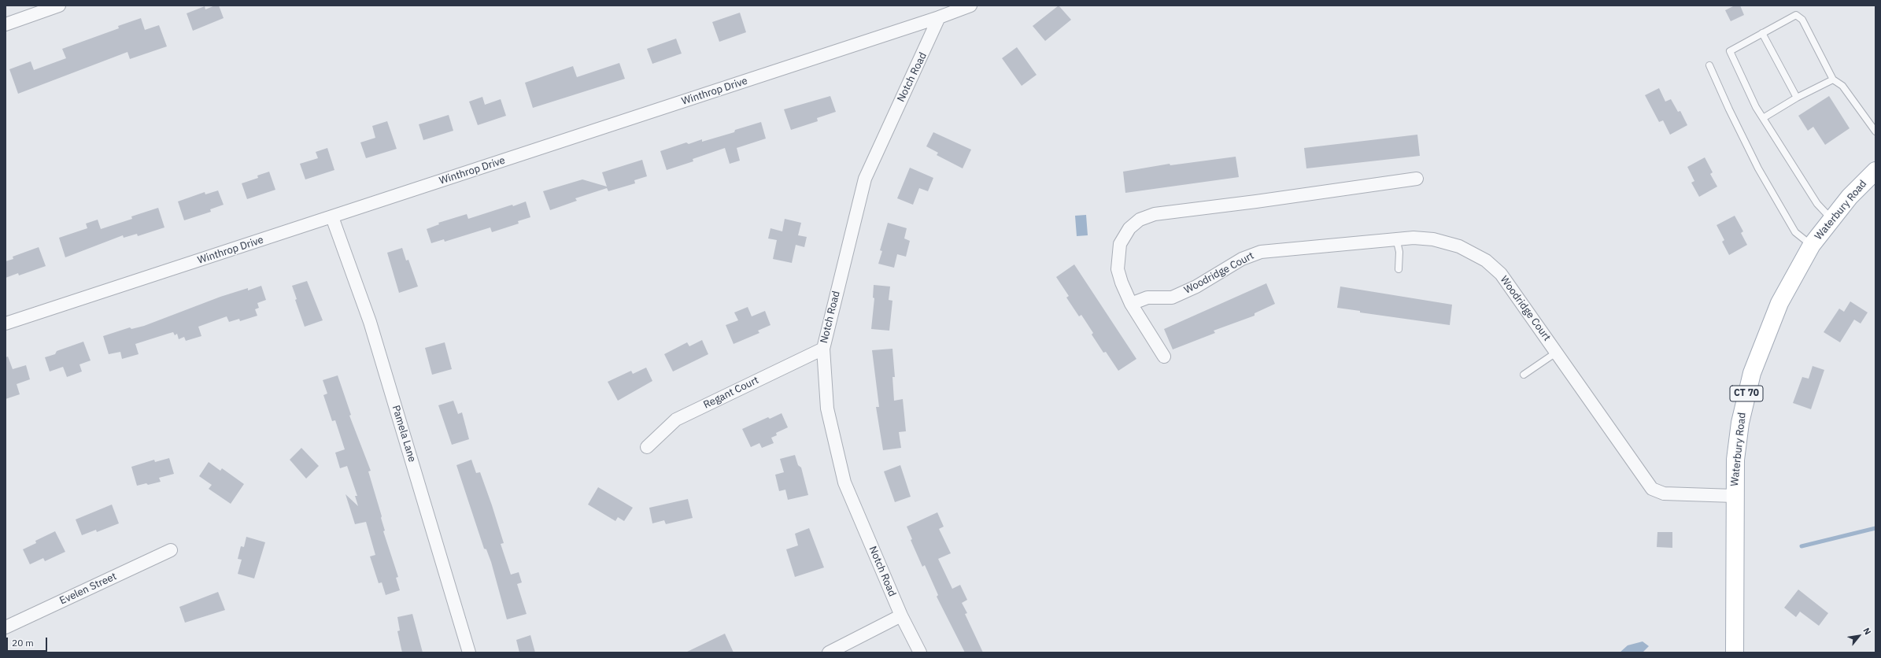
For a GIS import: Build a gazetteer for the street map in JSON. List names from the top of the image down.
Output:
{
  "streets": {
    "main road": ["Waterbury Road", "CT 70"],
    "street": [
      "Notch Road",
      "Winthrop Drive",
      "Woodridge Court",
      "Regant Court",
      "Pamela Lane",
      "Evelen Street"
    ]
  },
  "crossings": [
    ["Notch Road", "Winthrop Drive"],
    ["Notch Road", "Regant Court"],
    ["Winthrop Drive", "Pamela Lane"],
    ["Waterbury Road", "Woodridge Court"]
  ],
  "scale_bar": "20 m",
  "north": "top right"
}
